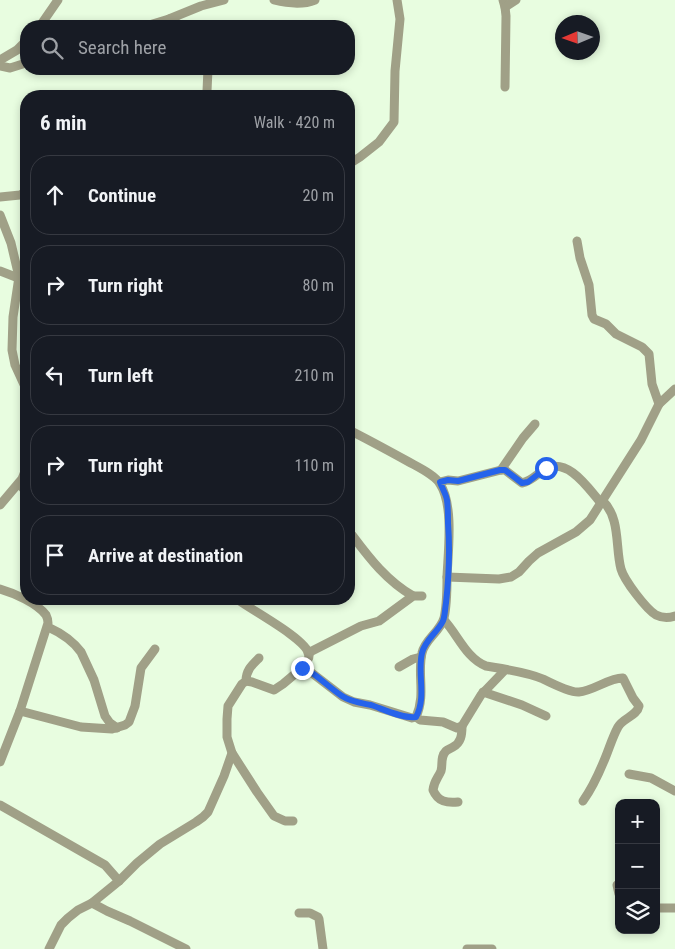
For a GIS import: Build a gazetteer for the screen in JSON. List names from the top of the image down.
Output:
{
  "north": "left",
  "page": {
    "search": "Search here",
    "heading": ["6 min", "Walk · 420 m"],
    "list": [
      ["Continue", "20 m"],
      ["Turn right", "80 m"],
      ["Turn left", "210 m"],
      ["Turn right", "110 m"],
      "Arrive at destination"
    ],
    "map_buttons": ["+", "−"]
  }
}
